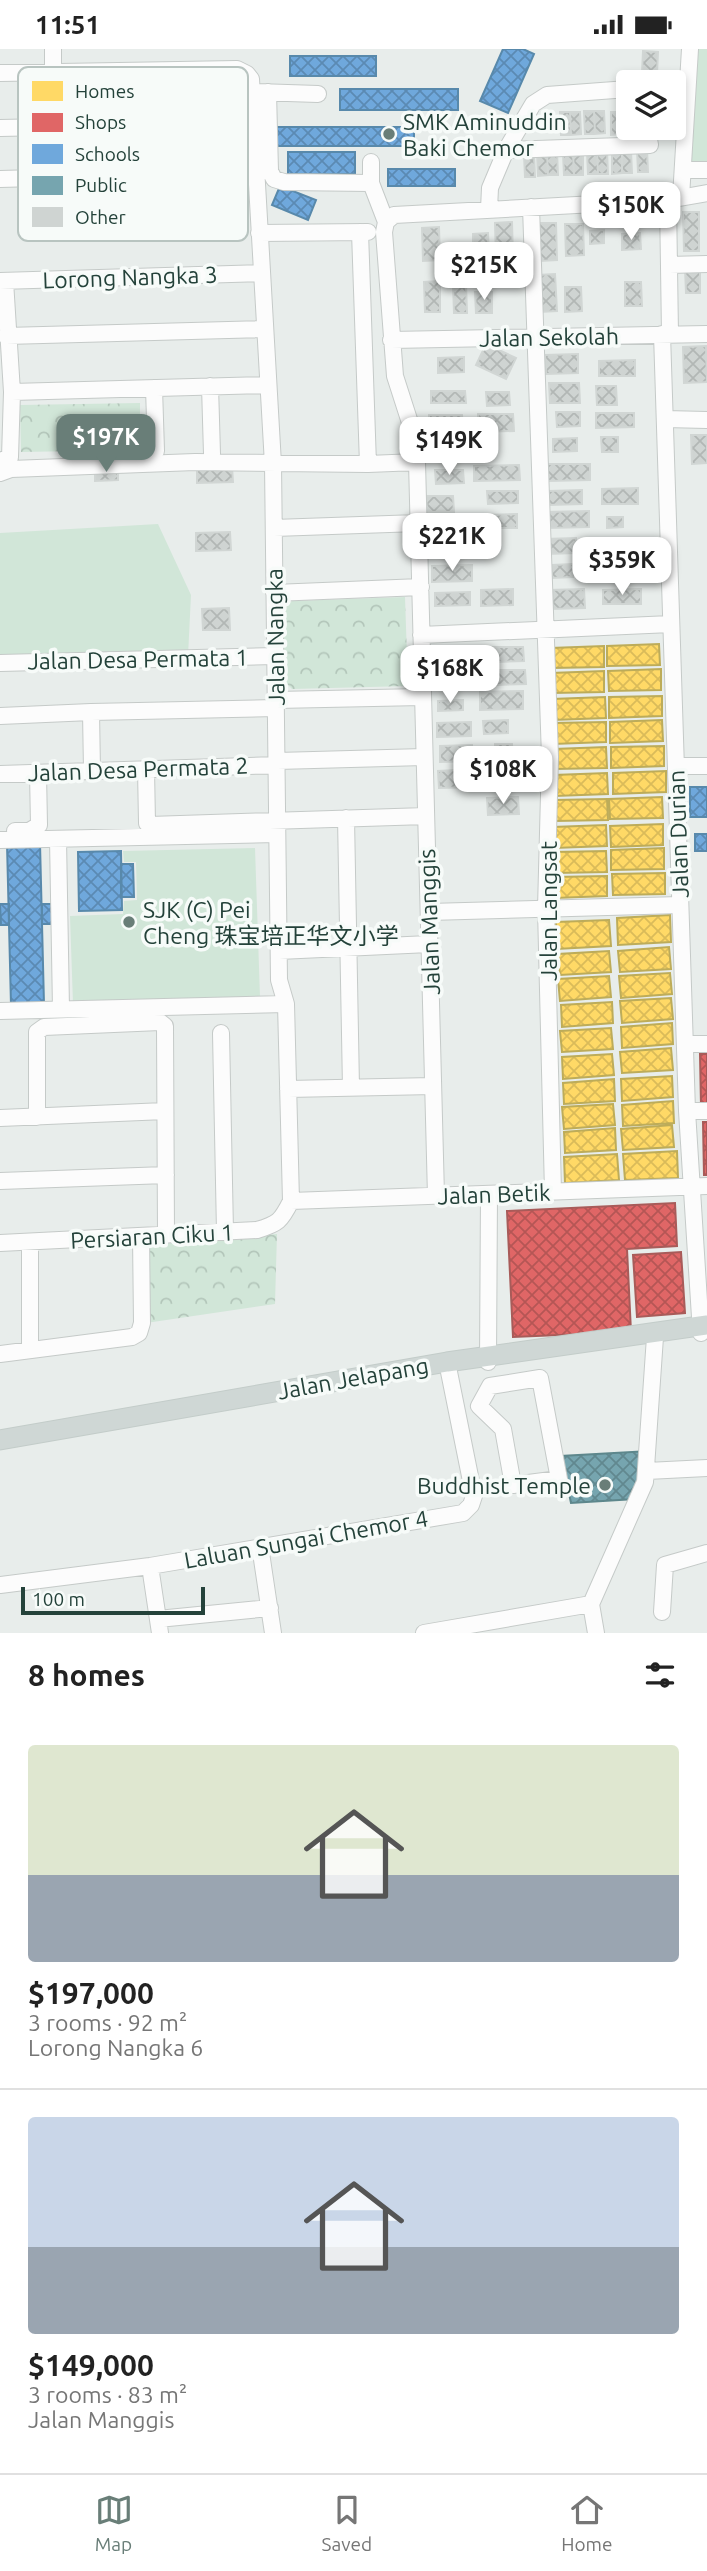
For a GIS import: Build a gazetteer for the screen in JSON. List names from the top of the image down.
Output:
{
  "streets": {
    "main road": ["Jalan Jelapang"],
    "street": [
      "Lorong Nangka 3",
      "Jalan Sekolah",
      "Jalan Nangka",
      "Jalan Desa Permata 1",
      "Jalan Desa Permata 2",
      "Jalan Durian",
      "Jalan Langsat",
      "Jalan Manggis",
      "Jalan Betik",
      "Persiaran Ciku 1",
      "Laluan Sungai Chemor 4"
    ]
  },
  "crossings": [
    ["Lorong Nangka 3", "Jalan Nangka"],
    ["Jalan Sekolah", "Jalan Durian"],
    ["Jalan Sekolah", "Jalan Langsat"],
    ["Jalan Sekolah", "Jalan Manggis"],
    ["Jalan Nangka", "Jalan Desa Permata 1"],
    ["Jalan Nangka", "Jalan Desa Permata 2"],
    ["Jalan Nangka", "Jalan Betik"],
    ["Jalan Nangka", "Persiaran Ciku 1"],
    ["Jalan Desa Permata 2", "Jalan Manggis"],
    ["Jalan Durian", "Jalan Betik"],
    ["Jalan Durian", "Jalan Jelapang"],
    ["Jalan Langsat", "Jalan Betik"],
    ["Jalan Manggis", "Jalan Betik"],
    ["Jalan Betik", "Persiaran Ciku 1"],
    ["Jalan Jelapang", "Laluan Sungai Chemor 4"]
  ],
  "places": ["SMK Aminuddin Baki Chemor", "SJK (C) Pei Cheng 珠宝培正华文小学", "Buddhist Temple"],
  "legend": [
    "Homes",
    "Shops",
    "Schools",
    "Public",
    "Other"
  ],
  "scale_bar": "100 m",
  "page": {
    "status": "11:51",
    "price": [
      "$150K",
      "$215K",
      "$197K",
      "$149K",
      "$221K",
      "$359K",
      "$168K",
      "$108K"
    ],
    "scale": "100 m",
    "heading": "8 homes",
    "list": [
      {
        "name": "$197,000",
        "note": "3 rooms · 92 m² · Lorong Nangka 6"
      },
      {
        "name": "$149,000",
        "note": "3 rooms · 83 m² · Jalan Manggis"
      }
    ],
    "tabs": ["Map", "Saved", "Home"]
  }
}
